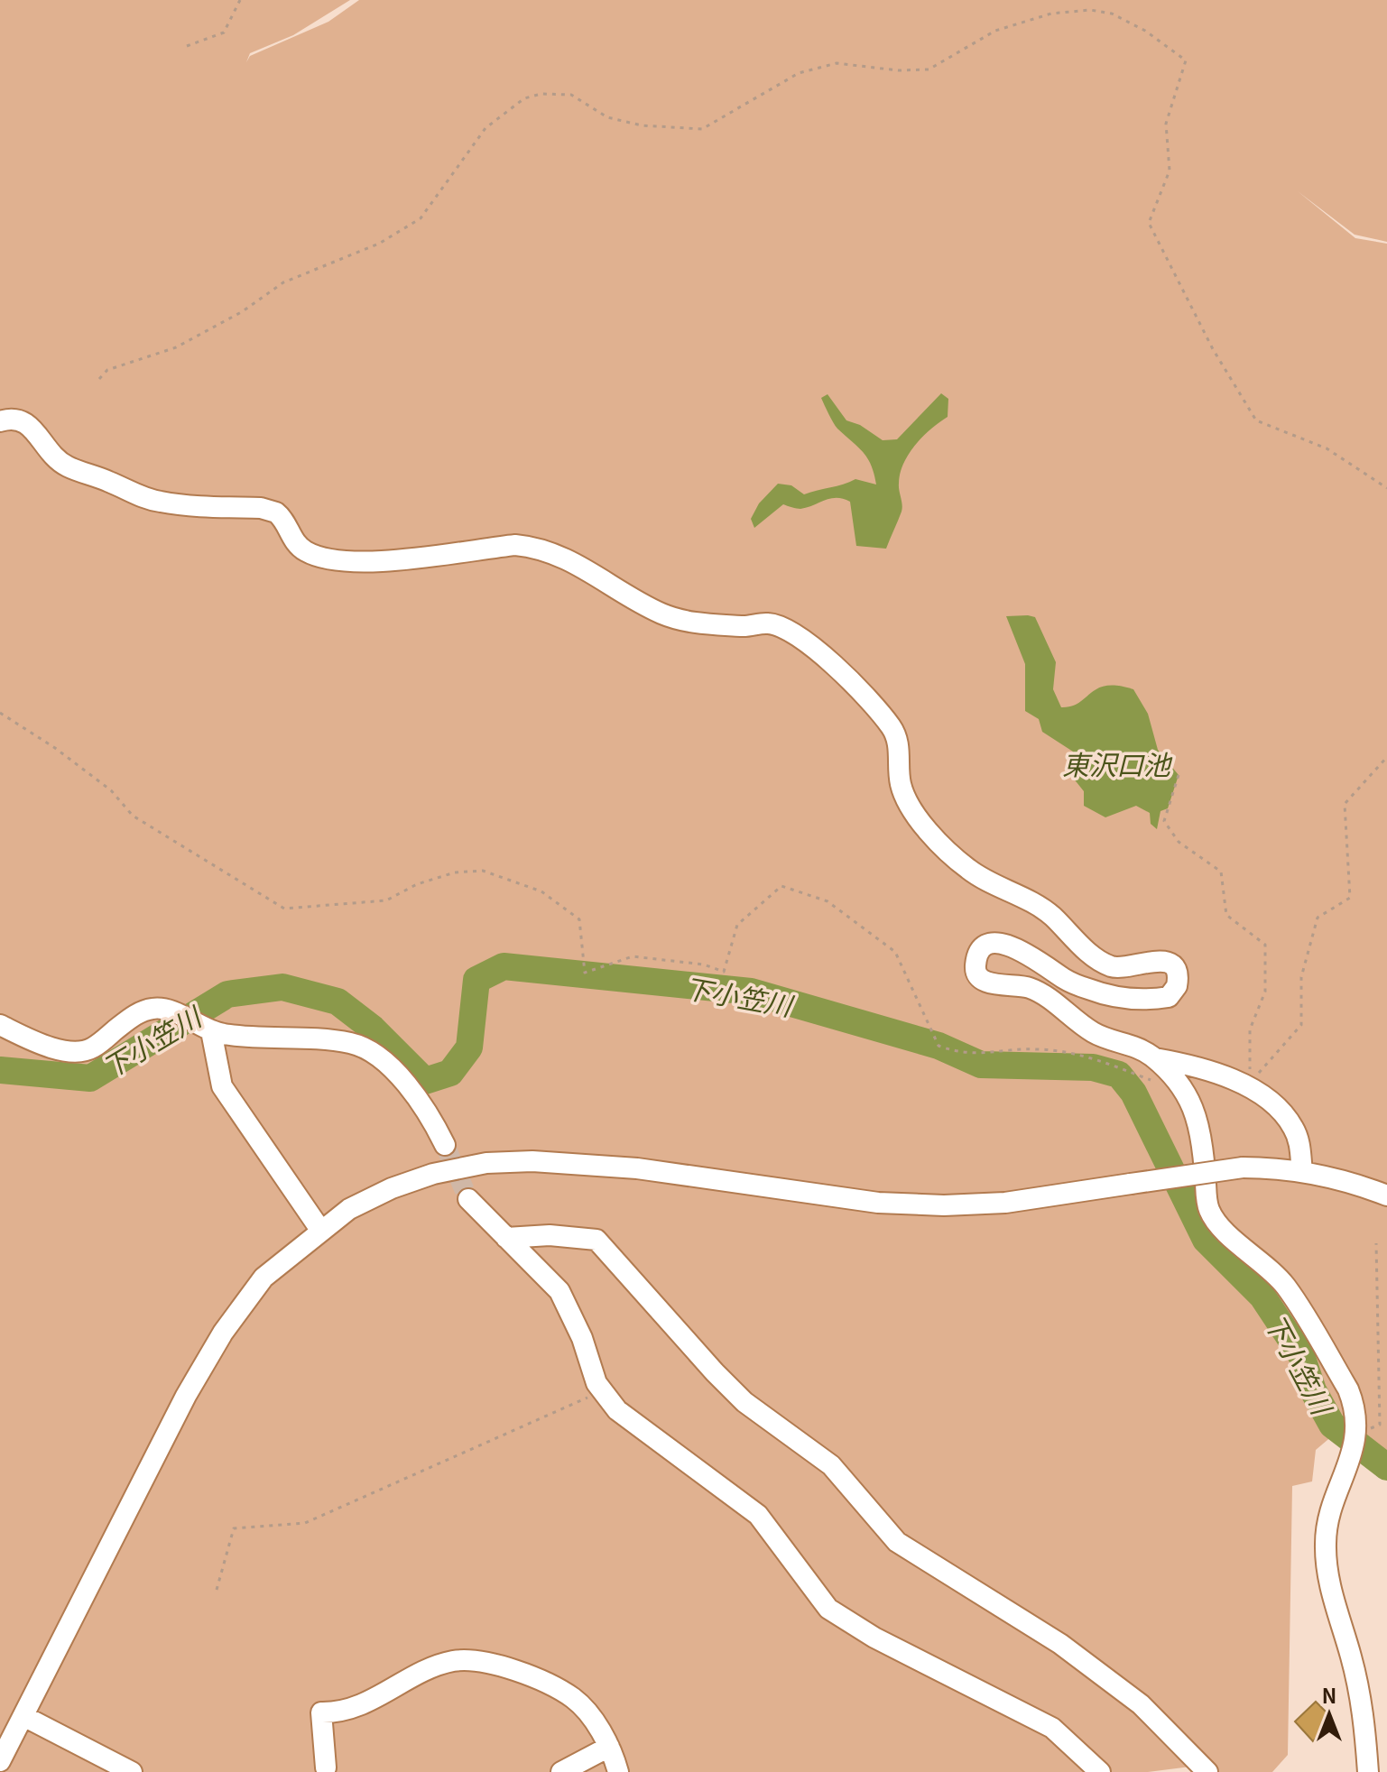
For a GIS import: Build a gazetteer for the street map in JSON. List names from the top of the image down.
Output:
{
  "water": ["東沢口池", "下小笠川"],
  "north": "top"
}
